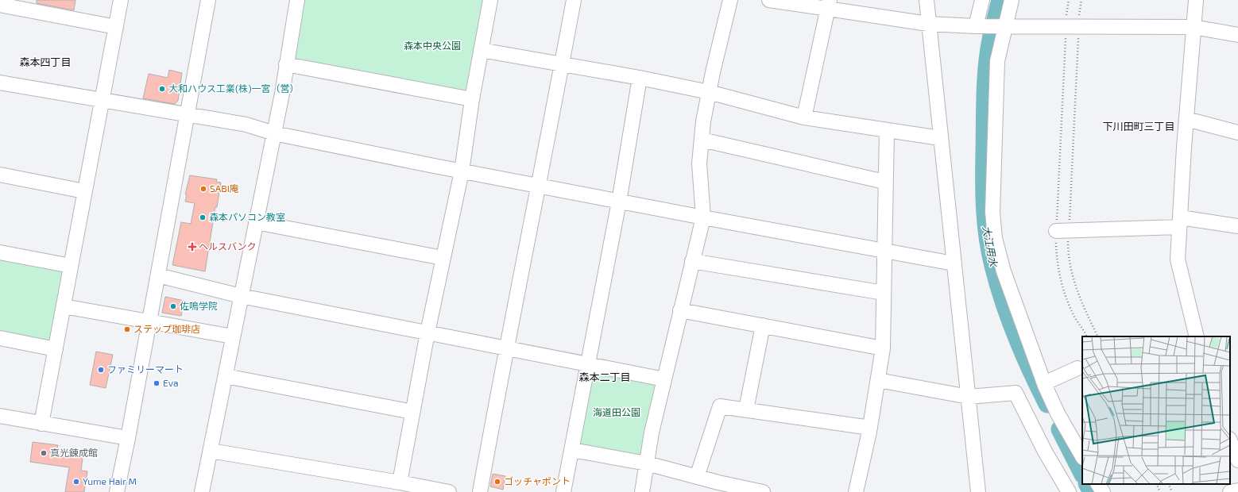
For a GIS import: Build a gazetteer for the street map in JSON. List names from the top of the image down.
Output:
{
  "districts": ["森本四丁目", "下川田町三丁目", "森本二丁目"],
  "water": ["大江用水"],
  "parks": ["森本中央公園", "海道田公園"],
  "places": {
    "other": [
      "大和ハウス工業(株)一宮（営）",
      "SABI庵",
      "森本パソコン教室",
      "佐鳴学院",
      "ステップ珈琲店",
      "ファミリーマート",
      "Eva",
      "真光錬成館",
      "Yume Hair M",
      "ゴッチャポント"
    ],
    "health": ["ヘルスバンク"]
  }
}
